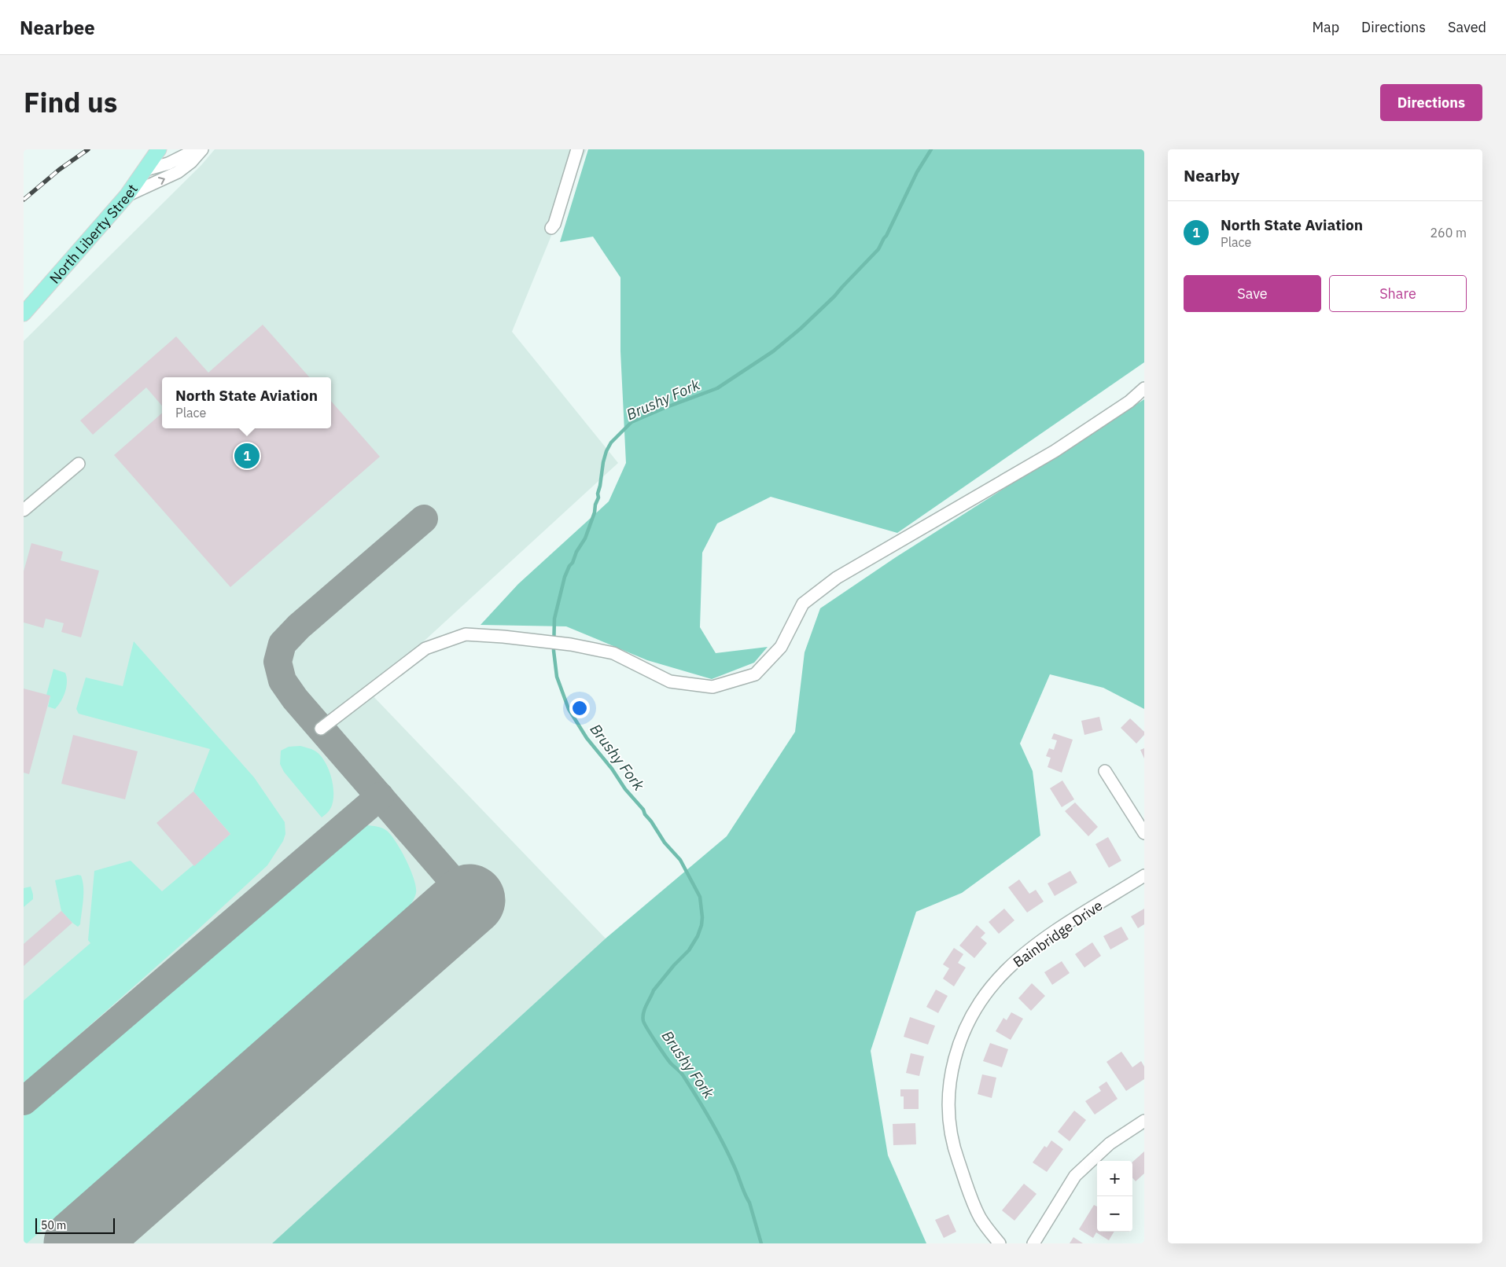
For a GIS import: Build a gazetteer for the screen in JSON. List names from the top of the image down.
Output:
{
  "streets": {
    "main road": ["North Liberty Street"],
    "street": ["Bainbridge Drive"]
  },
  "water": ["Brushy Fork"],
  "scale_bar": "50 m",
  "page": {
    "header": "Nearbee",
    "nav": ["Map", "Directions", "Saved"],
    "title": "Find us",
    "buttons": [
      "Directions",
      ["Save", "Share"]
    ],
    "heading": "Nearby",
    "list": [
      {
        "mark": "1",
        "name": "North State Aviation",
        "note": "Place",
        "value": "260 m"
      }
    ],
    "popup": ["North State Aviation", "Place"],
    "pins": "1",
    "map_buttons": ["+", "−"],
    "scale": "50 m"
  }
}
